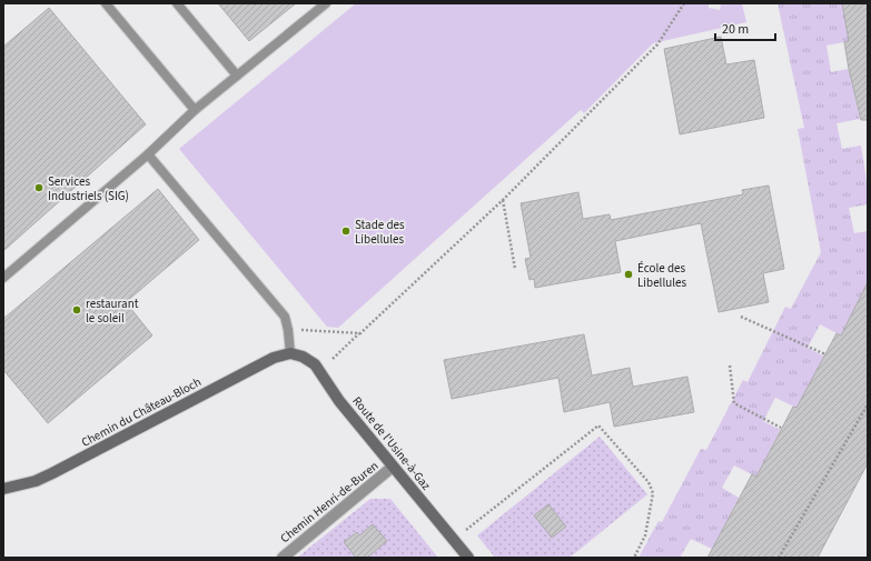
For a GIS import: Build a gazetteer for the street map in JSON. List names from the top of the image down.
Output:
{
  "streets": {
    "street": ["Chemin du Château-Bloch", "Route de l'Usine-à-Gaz", "Chemin Henri-de-Buren"]
  },
  "crossings": [
    ["Chemin du Château-Bloch", "Route de l'Usine-à-Gaz"],
    ["Route de l'Usine-à-Gaz", "Chemin Henri-de-Buren"]
  ],
  "places": [
    "Services Industriels (SIG)",
    "Stade des Libellules",
    "École des Libellules",
    "restaurant le soleil"
  ],
  "scale_bar": "20 m"
}
